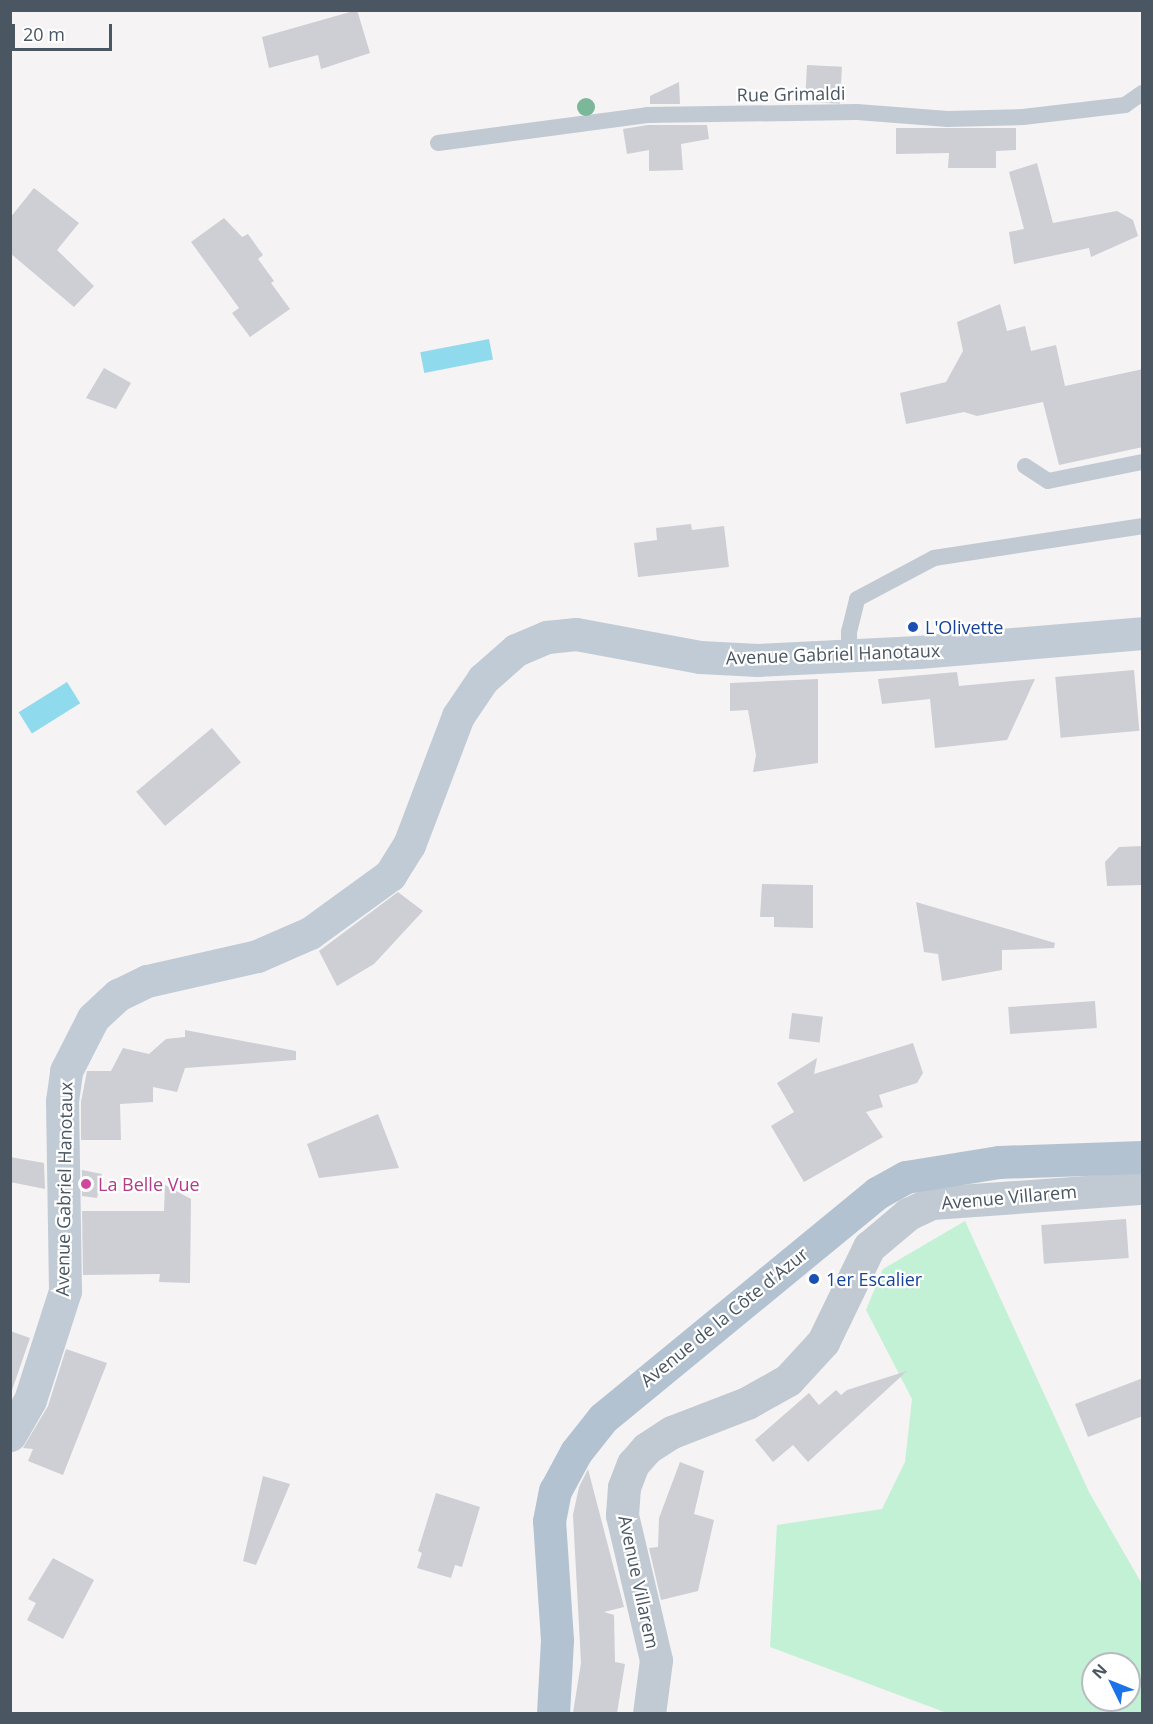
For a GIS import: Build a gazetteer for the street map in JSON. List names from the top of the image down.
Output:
{
  "streets": {
    "main road": ["Avenue Gabriel Hanotaux", "Avenue de la Côte d'Azur"],
    "street": ["Avenue Villarem"],
    "lane": ["Rue Grimaldi"]
  },
  "places": ["L'Olivette", "La Belle Vue", "1er Escalier"],
  "scale_bar": "20 m",
  "north": "top left"
}
